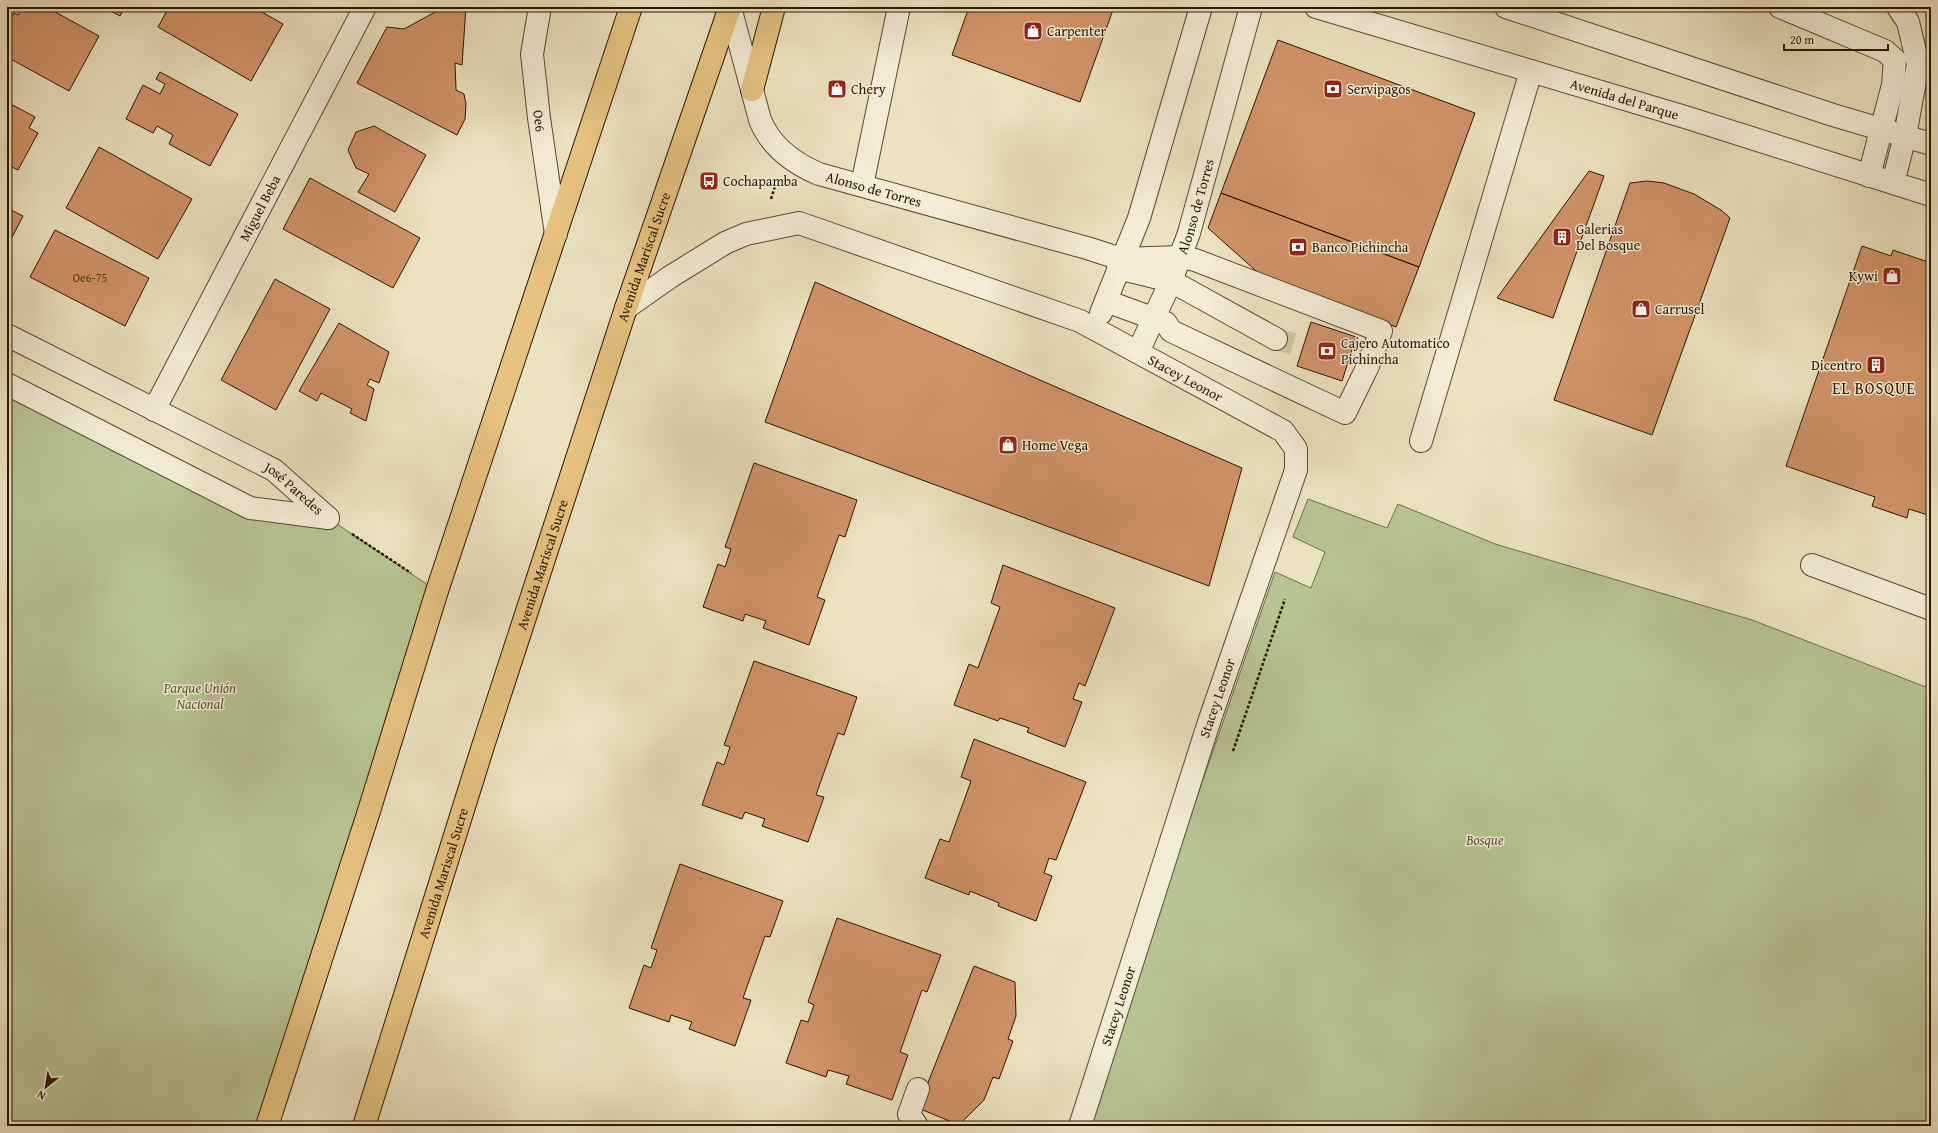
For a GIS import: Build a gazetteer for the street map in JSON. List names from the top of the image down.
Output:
{
  "streets": {
    "main road": ["Avenida Mariscal Sucre"],
    "street": [
      "Avenida del Parque",
      "Oe6",
      "Alonso de Torres",
      "Miguel Beba",
      "Stacey Leonor",
      "José Paredes"
    ]
  },
  "crossings": [
    ["Alonso de Torres", "Avenida Mariscal Sucre"],
    ["Alonso de Torres", "Stacey Leonor"],
    ["Miguel Beba", "José Paredes"]
  ],
  "districts": ["EL BOSQUE"],
  "parks": ["Parque Unión Nacional", "Bosque"],
  "places": {
    "shop": [
      "Carpenter",
      "Chery",
      "Kywi",
      "Carrusel",
      "Home Vega"
    ],
    "bank": ["Servipagos", "Banco Pichincha", "Cajero Automatico Pichincha"],
    "bus stop": ["Cochapamba"],
    "building": ["Galerias Del Bosque", "Dicentro"]
  },
  "house_numbers": ["Oe6-75"],
  "scale_bar": "20 m",
  "north": "bottom left"
}
